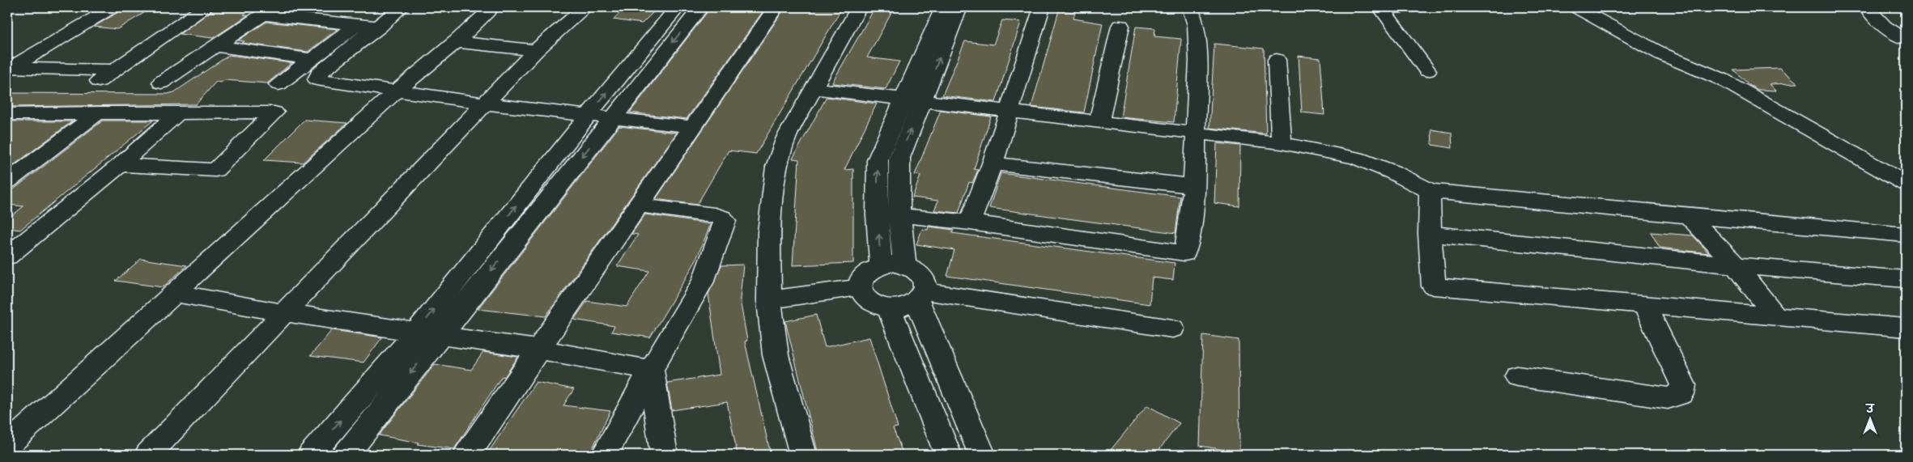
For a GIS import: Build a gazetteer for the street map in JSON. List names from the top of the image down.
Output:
{
  "north": "top"
}
